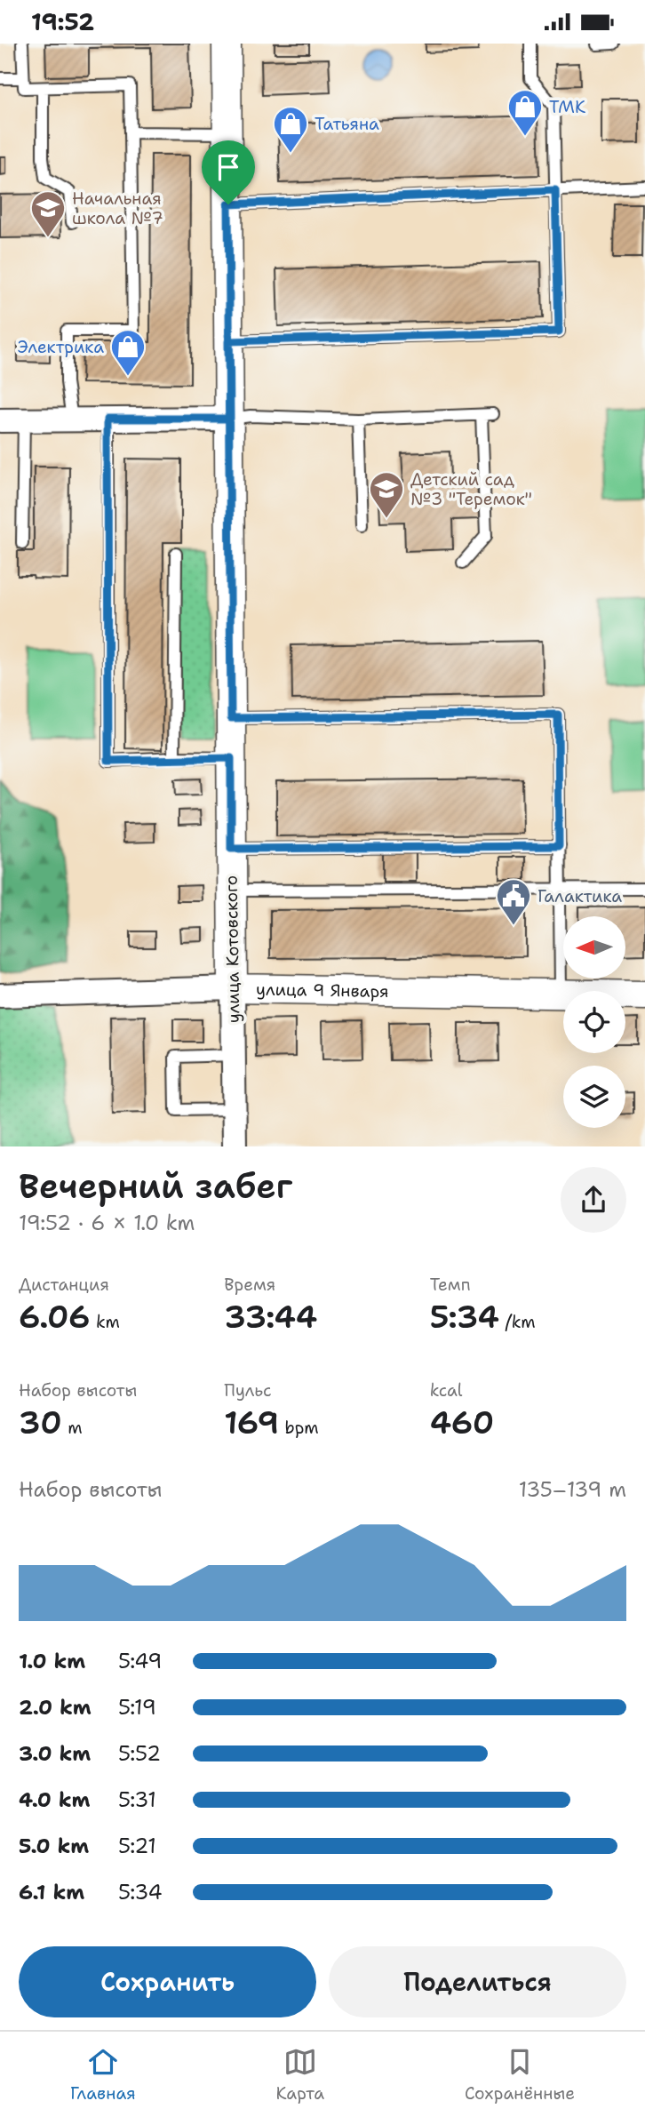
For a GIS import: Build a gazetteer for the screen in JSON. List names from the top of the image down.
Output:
{
  "streets": {
    "street": ["улица Котовского", "улица 9 Января"]
  },
  "crossings": [
    ["улица Котовского", "улица 9 Января"]
  ],
  "places": {
    "shop": ["ТМК", "Татьяна", "Электрика"],
    "school or university": ["Начальная школа №7", "Детский сад №3 \"Теремок\""],
    "public building": ["Галактика"]
  },
  "north": "left",
  "page": {
    "status": "19:52",
    "heading": ["Вечерний забег", "19:52 · 6 × 1.0 km"],
    "stats": [
      ["Дистанция", "6.06 km"],
      ["Время", "33:44"],
      ["Темп", "5:34 /km"],
      ["Набор высоты", "30 m"],
      ["Пульс", "169 bpm"],
      ["kcal", "460"]
    ],
    "chart": ["Набор высоты", "135–139 m"],
    "list": [
      {
        "name": "1.0 km",
        "note": "5:49"
      },
      {
        "name": "2.0 km",
        "note": "5:19"
      },
      {
        "name": "3.0 km",
        "note": "5:52"
      },
      {
        "name": "4.0 km",
        "note": "5:31"
      },
      {
        "name": "5.0 km",
        "note": "5:21"
      },
      {
        "name": "6.1 km",
        "note": "5:34"
      }
    ],
    "buttons": ["Сохранить", "Поделиться"],
    "tabs": ["Главная", "Карта", "Сохранённые"]
  }
}
